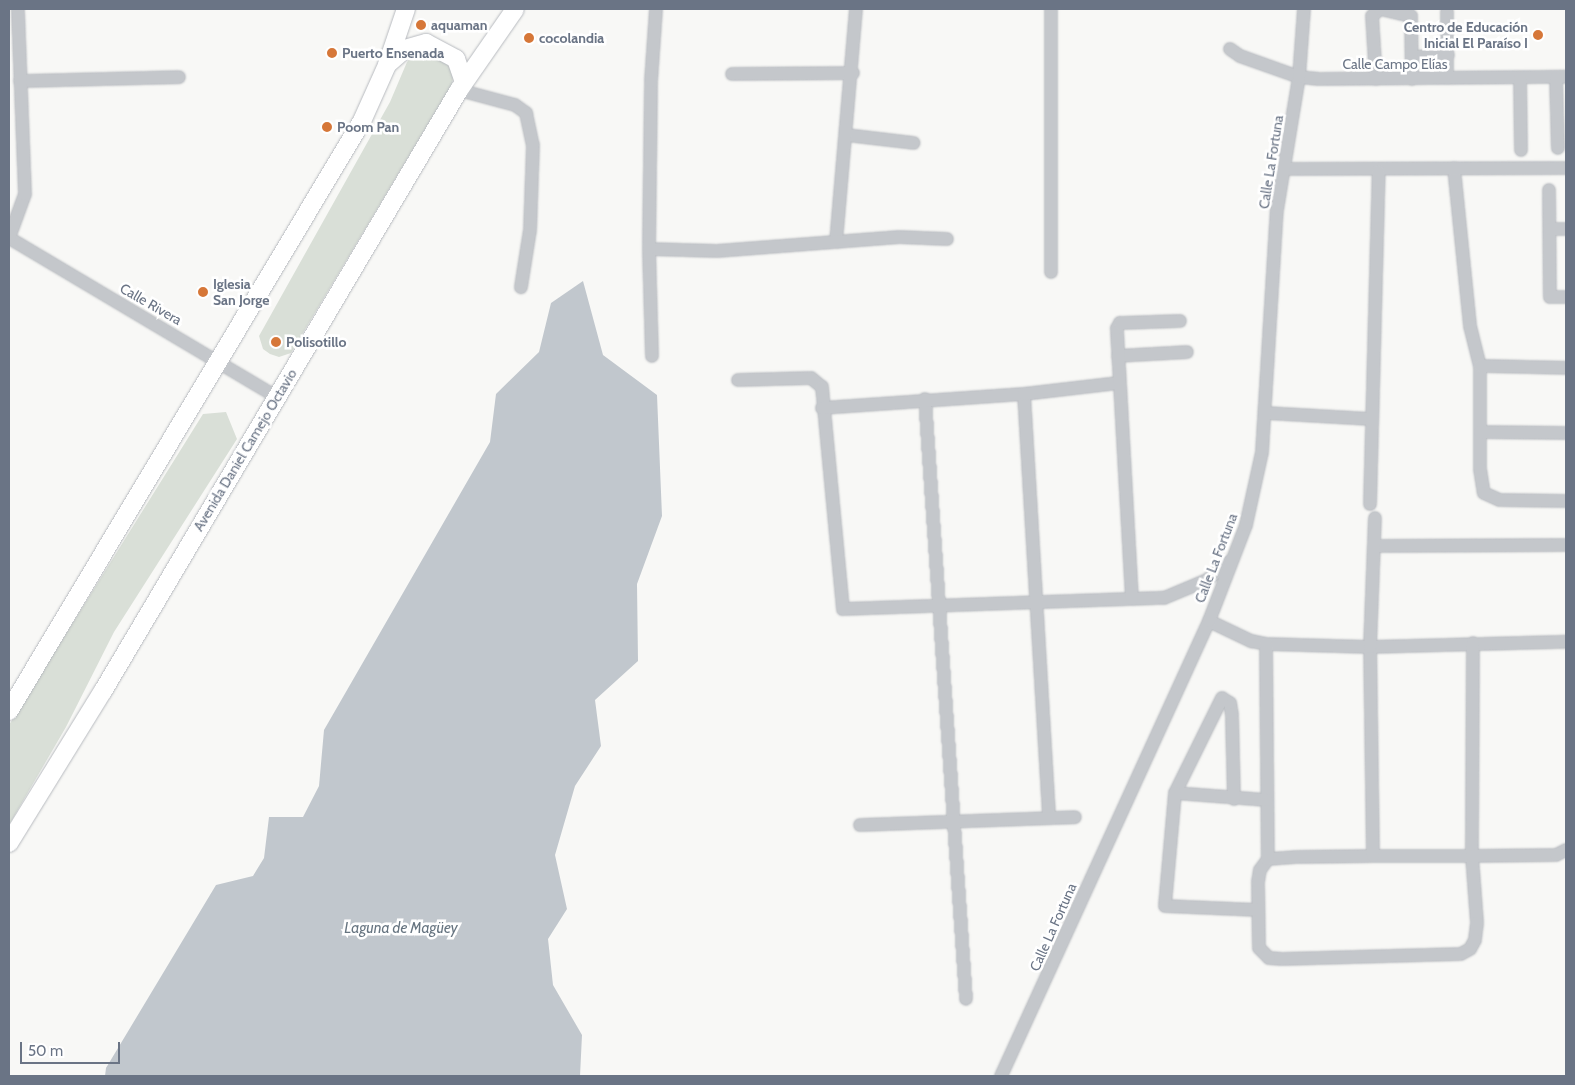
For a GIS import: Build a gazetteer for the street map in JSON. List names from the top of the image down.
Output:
{
  "streets": {
    "main road": ["Avenida Daniel Camejo Octavio"],
    "street": ["Calle Campo Elías", "Calle La Fortuna", "Calle Rivera"]
  },
  "crossings": [
    ["Calle Campo Elías", "Calle La Fortuna"],
    ["Calle Rivera", "Avenida Daniel Camejo Octavio"]
  ],
  "water": ["Laguna de Magüey"],
  "places": [
    "aquaman",
    "Centro de Educación Inicial El Paraíso I",
    "cocolandia",
    "Puerto Ensenada",
    "Poom Pan",
    "Iglesia San Jorge",
    "Polisotillo"
  ],
  "scale_bar": "50 m"
}
